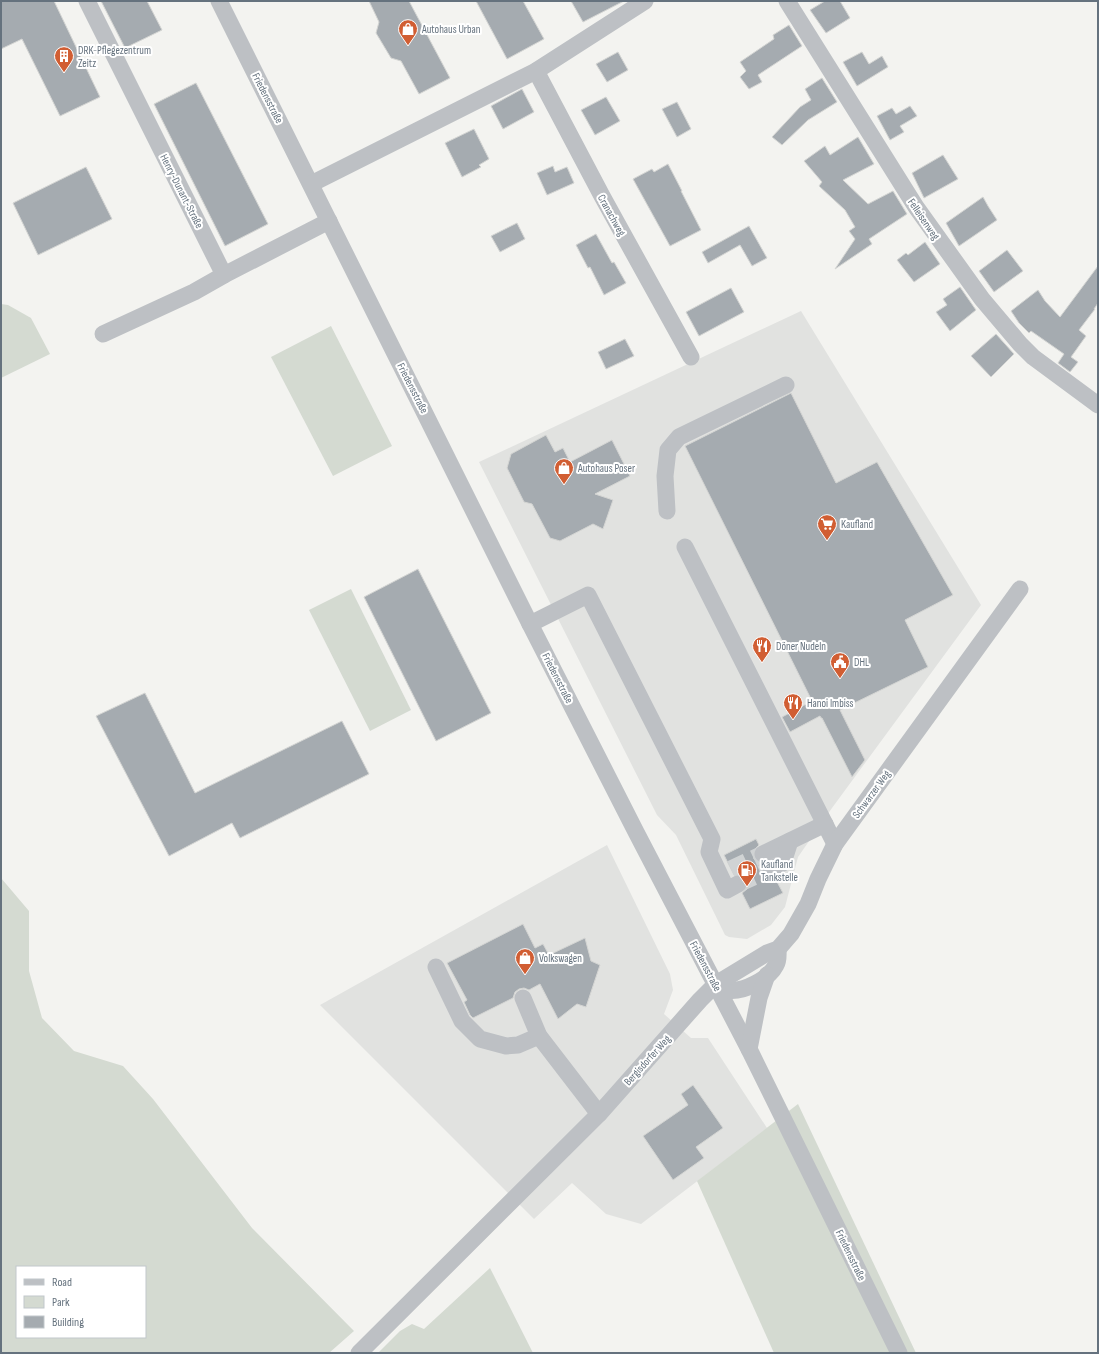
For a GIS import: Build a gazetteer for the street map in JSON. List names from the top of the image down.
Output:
{
  "streets": {
    "street": [
      "Friedensstraße",
      "Henry-Dunant-Straße",
      "Cranachweg",
      "Felleisenweg",
      "Schwarzer Weg",
      "Bergisdorfer Weg"
    ]
  },
  "crossings": [
    ["Friedensstraße", "Schwarzer Weg"],
    ["Friedensstraße", "Bergisdorfer Weg"],
    ["Schwarzer Weg", "Bergisdorfer Weg"]
  ],
  "places": {
    "shop": ["Autohaus Urban", "Autohaus Poser", "Volkswagen"],
    "building": ["DRK-Pflegezentrum Zeitz"],
    "supermarket": ["Kaufland"],
    "restaurant": ["Döner Nudeln", "Hanoi Imbiss"],
    "public building": ["DHL"],
    "fuel station": ["Kaufland Tankstelle"]
  },
  "legend": ["Road", "Park", "Building"]
}
